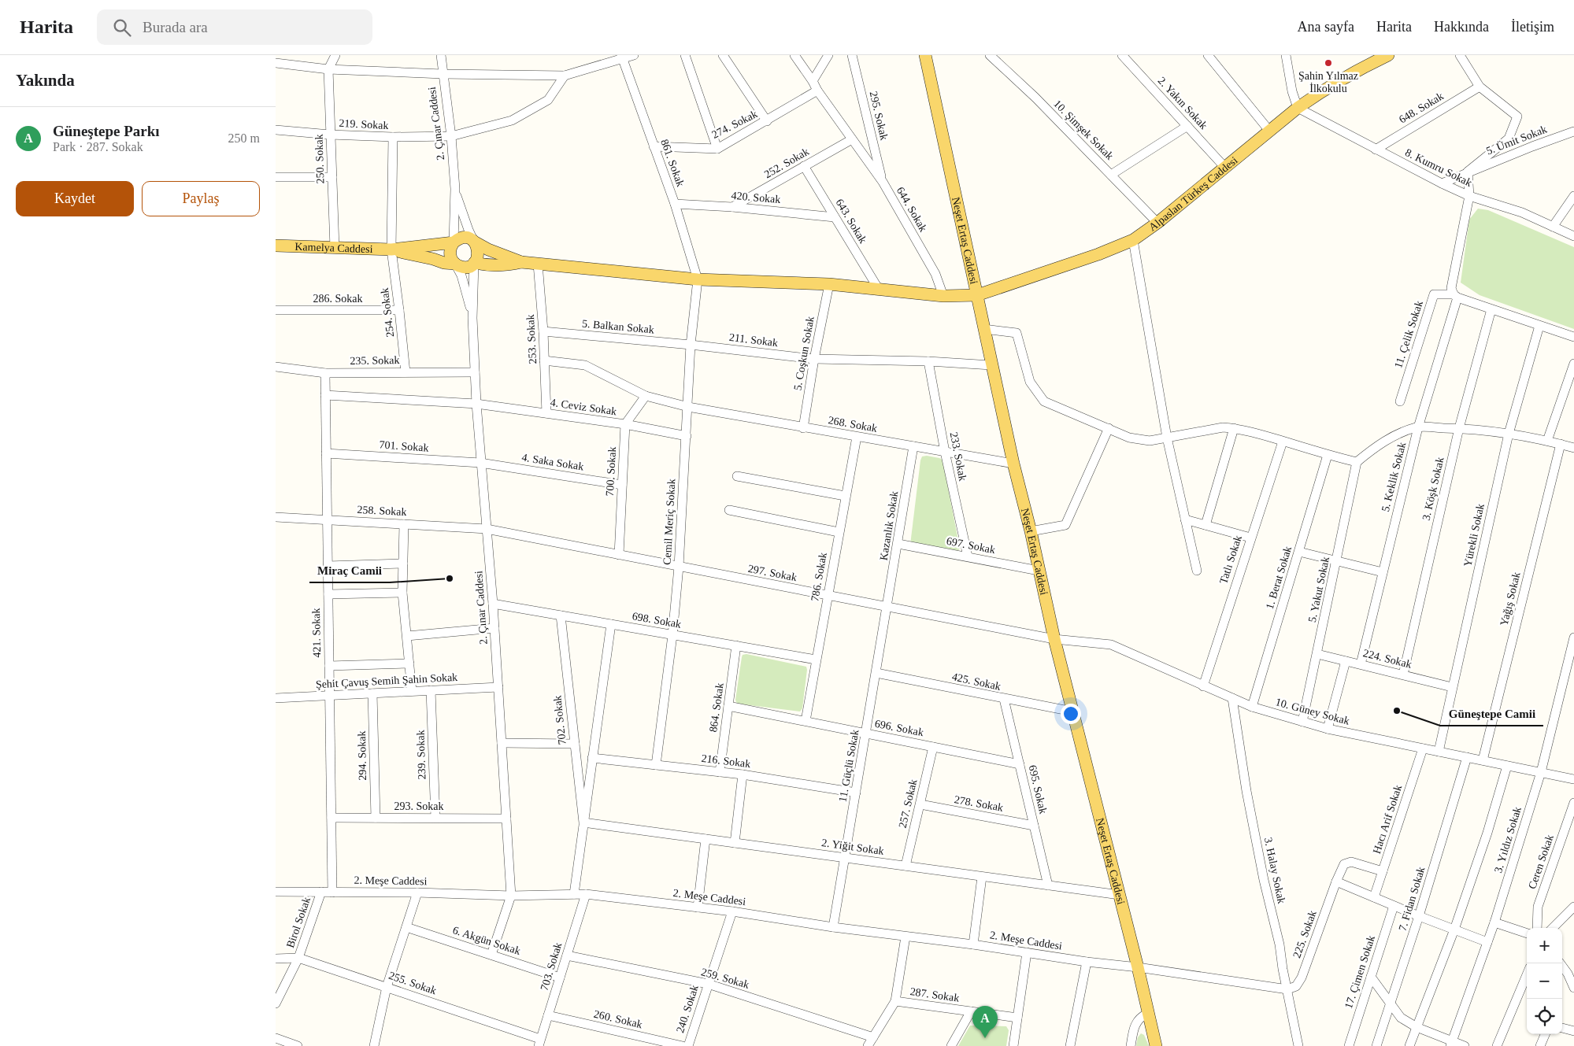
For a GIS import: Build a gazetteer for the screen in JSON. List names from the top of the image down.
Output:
{
  "streets": {
    "main road": ["Alpaslan Türkeş Caddesi", "Neşet Ertaş Caddesi", "Kamelya Caddesi"],
    "street": [
      "2. Yakın Sokak",
      "648. Sokak",
      "295. Sokak",
      "2. Çınar Caddesi",
      "219. Sokak",
      "274. Sokak",
      "10. Şimşek Sokak",
      "5. Ümit Sokak",
      "250. Sokak",
      "861. Sokak",
      "252. Sokak",
      "8. Kumru Sokak",
      "420. Sokak",
      "644. Sokak",
      "643. Sokak",
      "286. Sokak",
      "254. Sokak",
      "5. Balkan Sokak",
      "11. Çelik Sokak",
      "253. Sokak",
      "211. Sokak",
      "5. Coşkun Sokak",
      "235. Sokak",
      "4. Ceviz Sokak",
      "268. Sokak",
      "701. Sokak",
      "233. Sokak",
      "4. Saka Sokak",
      "700. Sokak",
      "5. Keklik Sokak",
      "3. Köşk Sokak",
      "258. Sokak",
      "Cemil Meriç Sokak",
      "Kazanlık Sokak",
      "Yürekli Sokak",
      "697. Sokak",
      "Tatlı Sokak",
      "297. Sokak",
      "786. Sokak",
      "1. Berat Sokak",
      "5. Yakut Sokak",
      "Yağış Sokak",
      "698. Sokak",
      "421. Sokak",
      "224. Sokak",
      "Şehit Çavuş Semih Şahin Sokak",
      "425. Sokak",
      "864. Sokak",
      "10. Güney Sokak",
      "702. Sokak",
      "696. Sokak",
      "239. Sokak",
      "294. Sokak",
      "216. Sokak",
      "11. Güçlü Sokak",
      "695. Sokak",
      "257. Sokak",
      "278. Sokak",
      "293. Sokak",
      "Hacı Arif Sokak",
      "3. Yıldız Sokak",
      "2. Yiğit Sokak",
      "Ceren Sokak",
      "3. Halay Sokak",
      "2. Meşe Caddesi",
      "7. Fidan Sokak",
      "Birol Sokak",
      "225. Sokak",
      "6. Akgün Sokak",
      "703. Sokak",
      "17. Çimen Sokak",
      "259. Sokak",
      "255. Sokak",
      "287. Sokak",
      "240. Sokak",
      "260. Sokak"
    ]
  },
  "crossings": [
    ["2. Yakın Sokak", "Alpaslan Türkeş Caddesi"],
    ["648. Sokak", "8. Kumru Sokak"],
    ["295. Sokak", "644. Sokak"],
    ["2. Çınar Caddesi", "219. Sokak"],
    ["2. Çınar Caddesi", "235. Sokak"],
    ["2. Çınar Caddesi", "4. Ceviz Sokak"],
    ["2. Çınar Caddesi", "701. Sokak"],
    ["2. Çınar Caddesi", "4. Saka Sokak"],
    ["2. Çınar Caddesi", "258. Sokak"],
    ["2. Çınar Caddesi", "297. Sokak"],
    ["2. Çınar Caddesi", "698. Sokak"],
    ["2. Çınar Caddesi", "Şehit Çavuş Semih Şahin Sokak"],
    ["2. Çınar Caddesi", "293. Sokak"],
    ["2. Çınar Caddesi", "2. Meşe Caddesi"],
    ["219. Sokak", "250. Sokak"],
    ["219. Sokak", "254. Sokak"],
    ["274. Sokak", "861. Sokak"],
    ["274. Sokak", "644. Sokak"],
    ["10. Şimşek Sokak", "Alpaslan Türkeş Caddesi"],
    ["5. Ümit Sokak", "5. Keklik Sokak"],
    ["250. Sokak", "Kamelya Caddesi"],
    ["861. Sokak", "Alpaslan Türkeş Caddesi"],
    ["861. Sokak", "420. Sokak"],
    ["861. Sokak", "Cemil Meriç Sokak"],
    ["252. Sokak", "420. Sokak"],
    ["252. Sokak", "644. Sokak"],
    ["252. Sokak", "643. Sokak"],
    ["8. Kumru Sokak", "Alpaslan Türkeş Caddesi"],
    ["8. Kumru Sokak", "5. Keklik Sokak"],
    ["Alpaslan Türkeş Caddesi", "644. Sokak"],
    ["Alpaslan Türkeş Caddesi", "643. Sokak"],
    ["Alpaslan Türkeş Caddesi", "Neşet Ertaş Caddesi"],
    ["Alpaslan Türkeş Caddesi", "253. Sokak"],
    ["Alpaslan Türkeş Caddesi", "5. Coşkun Sokak"],
    ["Alpaslan Türkeş Caddesi", "Cemil Meriç Sokak"],
    ["420. Sokak", "643. Sokak"],
    ["Neşet Ertaş Caddesi", "211. Sokak"],
    ["Neşet Ertaş Caddesi", "268. Sokak"],
    ["Neşet Ertaş Caddesi", "697. Sokak"],
    ["Neşet Ertaş Caddesi", "297. Sokak"],
    ["Neşet Ertaş Caddesi", "425. Sokak"],
    ["Neşet Ertaş Caddesi", "10. Güney Sokak"],
    ["Neşet Ertaş Caddesi", "2. Yiğit Sokak"],
    ["Neşet Ertaş Caddesi", "2. Meşe Caddesi"],
    ["Kamelya Caddesi", "254. Sokak"],
    ["286. Sokak", "254. Sokak"],
    ["254. Sokak", "235. Sokak"],
    ["5. Balkan Sokak", "253. Sokak"],
    ["5. Balkan Sokak", "211. Sokak"],
    ["5. Balkan Sokak", "Cemil Meriç Sokak"],
    ["11. Çelik Sokak", "5. Keklik Sokak"],
    ["253. Sokak", "4. Ceviz Sokak"],
    ["253. Sokak", "268. Sokak"],
    ["211. Sokak", "5. Coşkun Sokak"],
    ["211. Sokak", "233. Sokak"],
    ["211. Sokak", "Cemil Meriç Sokak"],
    ["5. Coşkun Sokak", "268. Sokak"],
    ["235. Sokak", "421. Sokak"],
    ["4. Ceviz Sokak", "700. Sokak"],
    ["4. Ceviz Sokak", "Cemil Meriç Sokak"],
    ["268. Sokak", "233. Sokak"],
    ["268. Sokak", "Cemil Meriç Sokak"],
    ["268. Sokak", "Kazanlık Sokak"],
    ["268. Sokak", "786. Sokak"],
    ["701. Sokak", "4. Saka Sokak"],
    ["701. Sokak", "421. Sokak"],
    ["233. Sokak", "697. Sokak"],
    ["4. Saka Sokak", "700. Sokak"],
    ["700. Sokak", "297. Sokak"],
    ["5. Keklik Sokak", "224. Sokak"],
    ["3. Köşk Sokak", "224. Sokak"],
    ["258. Sokak", "297. Sokak"],
    ["258. Sokak", "421. Sokak"],
    ["Cemil Meriç Sokak", "297. Sokak"],
    ["Cemil Meriç Sokak", "698. Sokak"],
    ["Cemil Meriç Sokak", "216. Sokak"],
    ["Kazanlık Sokak", "697. Sokak"],
    ["Kazanlık Sokak", "297. Sokak"],
    ["Kazanlık Sokak", "11. Güçlü Sokak"],
    ["Yürekli Sokak", "224. Sokak"],
    ["Yürekli Sokak", "10. Güney Sokak"],
    ["Tatlı Sokak", "10. Güney Sokak"],
    ["297. Sokak", "786. Sokak"],
    ["297. Sokak", "10. Güney Sokak"],
    ["297. Sokak", "11. Güçlü Sokak"],
    ["786. Sokak", "698. Sokak"],
    ["786. Sokak", "696. Sokak"],
    ["1. Berat Sokak", "10. Güney Sokak"],
    ["5. Yakut Sokak", "224. Sokak"],
    ["5. Yakut Sokak", "10. Güney Sokak"],
    ["Yağış Sokak", "10. Güney Sokak"],
    ["698. Sokak", "864. Sokak"],
    ["698. Sokak", "702. Sokak"],
    ["421. Sokak", "Şehit Çavuş Semih Şahin Sokak"],
    ["421. Sokak", "293. Sokak"],
    ["421. Sokak", "2. Meşe Caddesi"],
    ["Şehit Çavuş Semih Şahin Sokak", "239. Sokak"],
    ["Şehit Çavuş Semih Şahin Sokak", "294. Sokak"],
    ["425. Sokak", "11. Güçlü Sokak"],
    ["425. Sokak", "695. Sokak"],
    ["864. Sokak", "696. Sokak"],
    ["864. Sokak", "216. Sokak"],
    ["10. Güney Sokak", "Hacı Arif Sokak"],
    ["10. Güney Sokak", "3. Yıldız Sokak"],
    ["10. Güney Sokak", "3. Halay Sokak"],
    ["10. Güney Sokak", "7. Fidan Sokak"],
    ["702. Sokak", "216. Sokak"],
    ["702. Sokak", "2. Yiğit Sokak"],
    ["702. Sokak", "2. Meşe Caddesi"],
    ["696. Sokak", "11. Güçlü Sokak"],
    ["696. Sokak", "695. Sokak"],
    ["696. Sokak", "257. Sokak"],
    ["239. Sokak", "293. Sokak"],
    ["294. Sokak", "293. Sokak"],
    ["216. Sokak", "11. Güçlü Sokak"],
    ["11. Güçlü Sokak", "2. Yiğit Sokak"],
    ["11. Güçlü Sokak", "2. Meşe Caddesi"],
    ["695. Sokak", "278. Sokak"],
    ["695. Sokak", "2. Yiğit Sokak"],
    ["257. Sokak", "278. Sokak"],
    ["257. Sokak", "2. Yiğit Sokak"],
    ["Hacı Arif Sokak", "225. Sokak"],
    ["3. Halay Sokak", "2. Meşe Caddesi"],
    ["3. Halay Sokak", "225. Sokak"],
    ["2. Meşe Caddesi", "Birol Sokak"],
    ["2. Meşe Caddesi", "225. Sokak"],
    ["2. Meşe Caddesi", "703. Sokak"],
    ["2. Meşe Caddesi", "240. Sokak"],
    ["Birol Sokak", "255. Sokak"],
    ["6. Akgün Sokak", "703. Sokak"],
    ["703. Sokak", "259. Sokak"],
    ["703. Sokak", "255. Sokak"],
    ["703. Sokak", "260. Sokak"],
    ["259. Sokak", "240. Sokak"]
  ],
  "places": ["Şahin Yılmaz İlkokulu", "Miraç Camii", "Güneştepe Camii"],
  "page": {
    "header": "Harita",
    "search": "Burada ara",
    "nav": [
      "Ana sayfa",
      "Harita",
      "Hakkında",
      "İletişim"
    ],
    "heading": "Yakında",
    "list": [
      {
        "mark": "A",
        "name": "Güneştepe Parkı",
        "note": "Park · 287. Sokak",
        "value": "250 m"
      }
    ],
    "buttons": ["Kaydet", "Paylaş"],
    "map_buttons": ["+", "−"],
    "pins": "A"
  }
}
